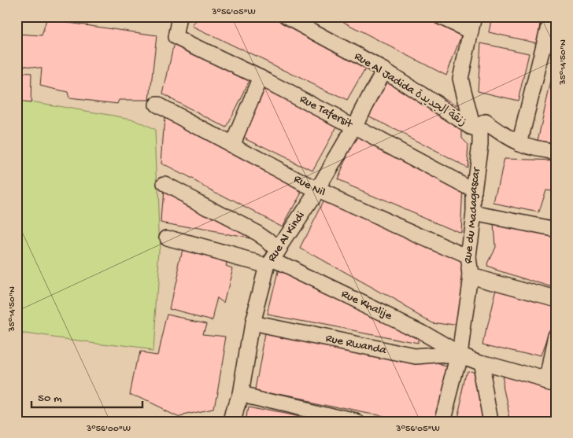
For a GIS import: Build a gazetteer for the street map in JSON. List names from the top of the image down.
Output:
{
  "streets": {
    "street": [
      "Rue Al Jadida زنقة الجديدة",
      "Rue Tafersit",
      "Rue Nil",
      "Rue du Madagascar",
      "Rue Al Kindi",
      "Rue Khalije",
      "Rue Rwanda"
    ]
  },
  "crossings": [
    ["Rue Al Jadida زنقة الجديدة", "Rue du Madagascar"],
    ["Rue Al Jadida زنقة الجديدة", "Rue Al Kindi"],
    ["Rue Tafersit", "Rue du Madagascar"],
    ["Rue Tafersit", "Rue Al Kindi"],
    ["Rue Nil", "Rue du Madagascar"],
    ["Rue Nil", "Rue Al Kindi"],
    ["Rue du Madagascar", "Rue Khalije"],
    ["Rue du Madagascar", "Rue Rwanda"],
    ["Rue Al Kindi", "Rue Khalije"],
    ["Rue Al Kindi", "Rue Rwanda"],
    ["Rue Khalije", "Rue Rwanda"]
  ],
  "scale_bar": "50 m",
  "coordinates": ["3°56'05\"W", "35°14'50\"N", "3°56'00\"W"]
}
